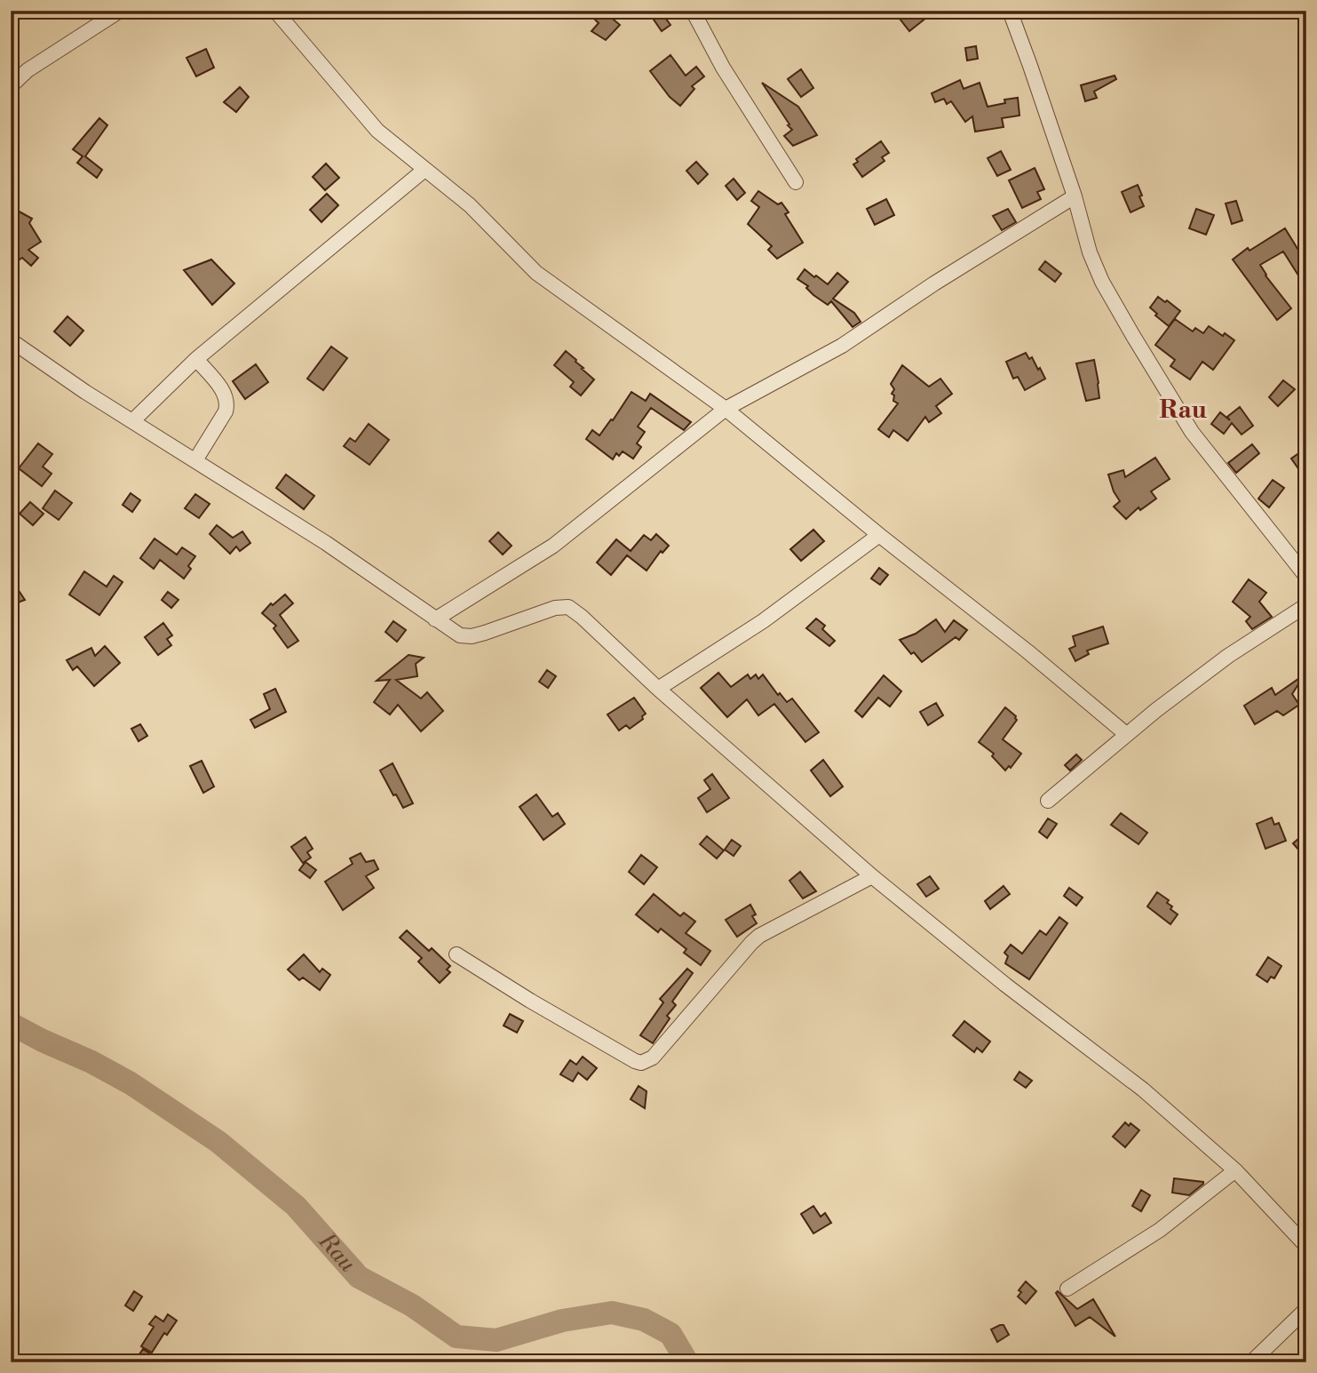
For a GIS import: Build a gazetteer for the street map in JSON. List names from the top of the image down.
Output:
{
  "districts": ["Rau"],
  "water": ["Rau"]
}
